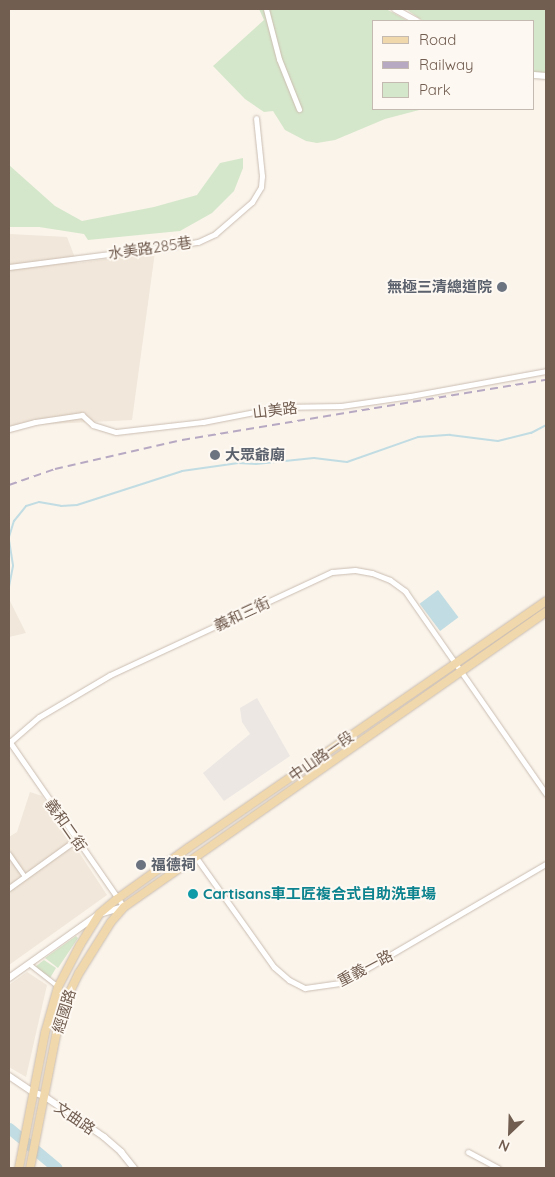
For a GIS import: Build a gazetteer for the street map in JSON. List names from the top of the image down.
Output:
{
  "streets": {
    "main road": ["中山路一段", "經國路"],
    "street": [
      "水美路285巷",
      "山美路",
      "義和三街",
      "義和二街",
      "重義一路",
      "文曲路"
    ]
  },
  "crossings": [
    ["義和三街", "中山路一段"],
    ["義和三街", "義和二街"],
    ["中山路一段", "義和二街"],
    ["中山路一段", "重義一路"],
    ["中山路一段", "經國路"],
    ["義和二街", "經國路"],
    ["經國路", "文曲路"]
  ],
  "places": [
    "無極三清總道院",
    "大眾爺廟",
    "福德祠",
    "Cartisans車工匠複合式自助洗車場"
  ],
  "legend": ["Road", "Railway", "Park"],
  "north": "bottom left"
}
